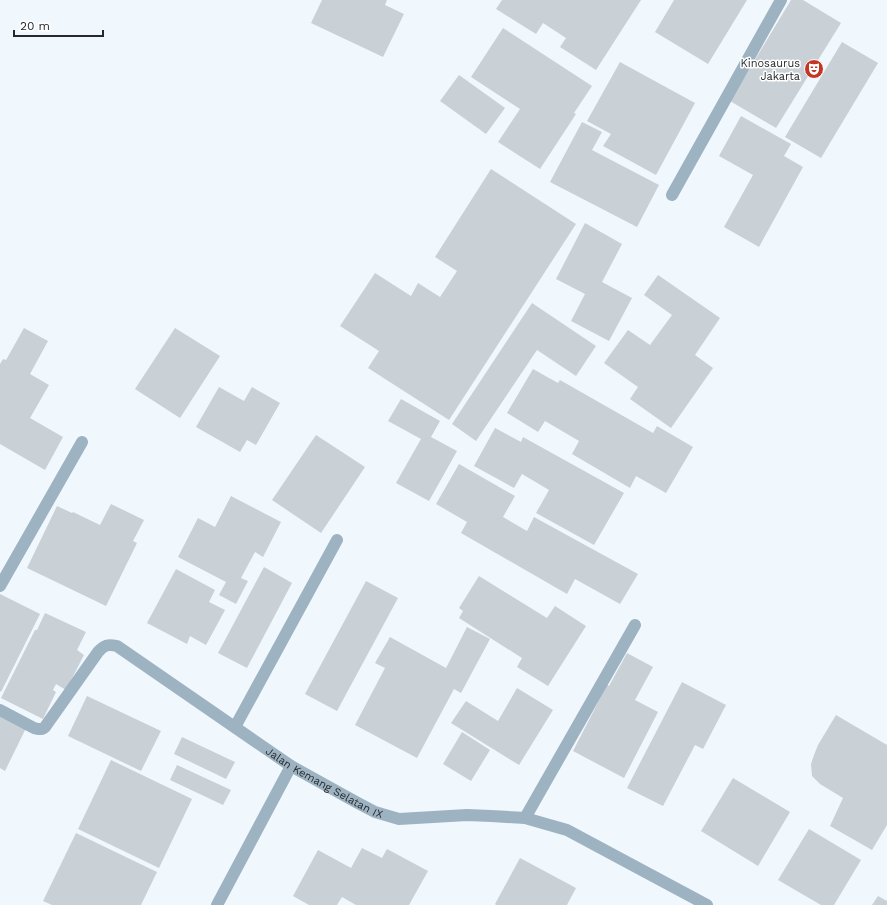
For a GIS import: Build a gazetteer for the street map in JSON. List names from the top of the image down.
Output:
{
  "streets": {
    "street": ["Jalan Kemang Selatan IX"]
  },
  "places": {
    "theatre": ["Kinosaurus Jakarta"]
  },
  "scale_bar": "20 m"
}
